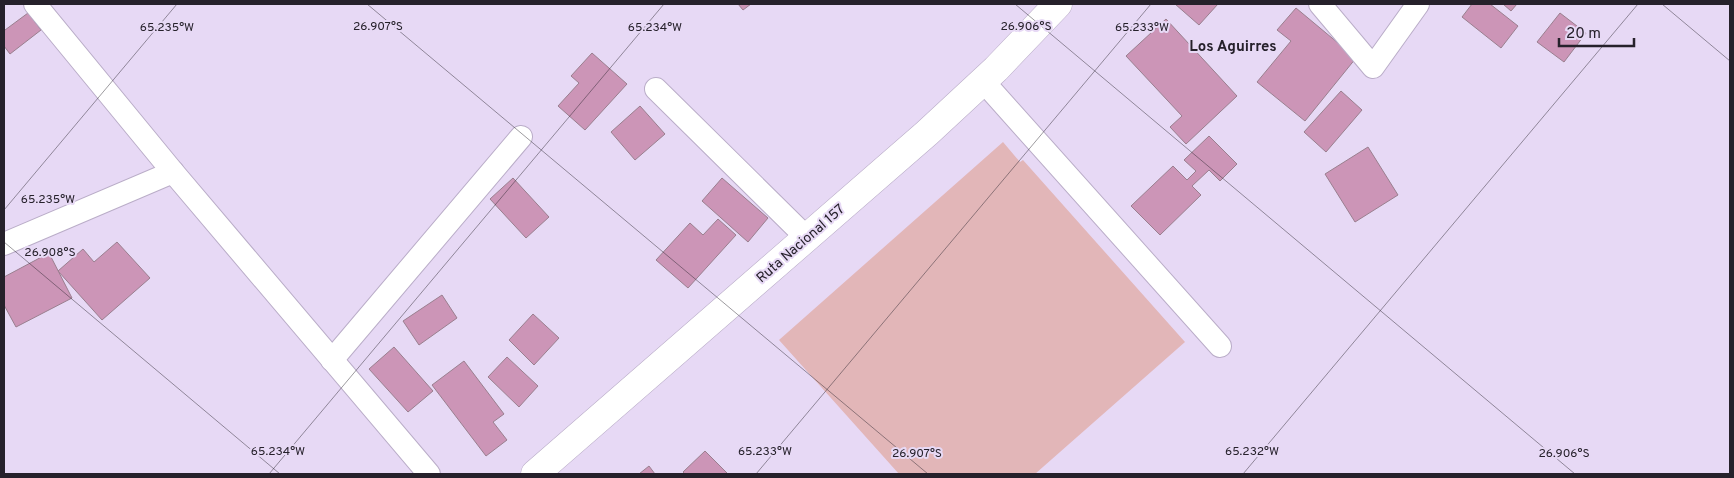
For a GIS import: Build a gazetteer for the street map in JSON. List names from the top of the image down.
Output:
{
  "streets": {
    "highway": ["Ruta Nacional 157"]
  },
  "districts": ["Los Aguirres"],
  "scale_bar": "20 m",
  "coordinates": [
    "26.907°S",
    "26.906°S",
    "65.235°W",
    "65.234°W",
    "65.233°W",
    "26.908°S",
    "65.232°W"
  ]
}
